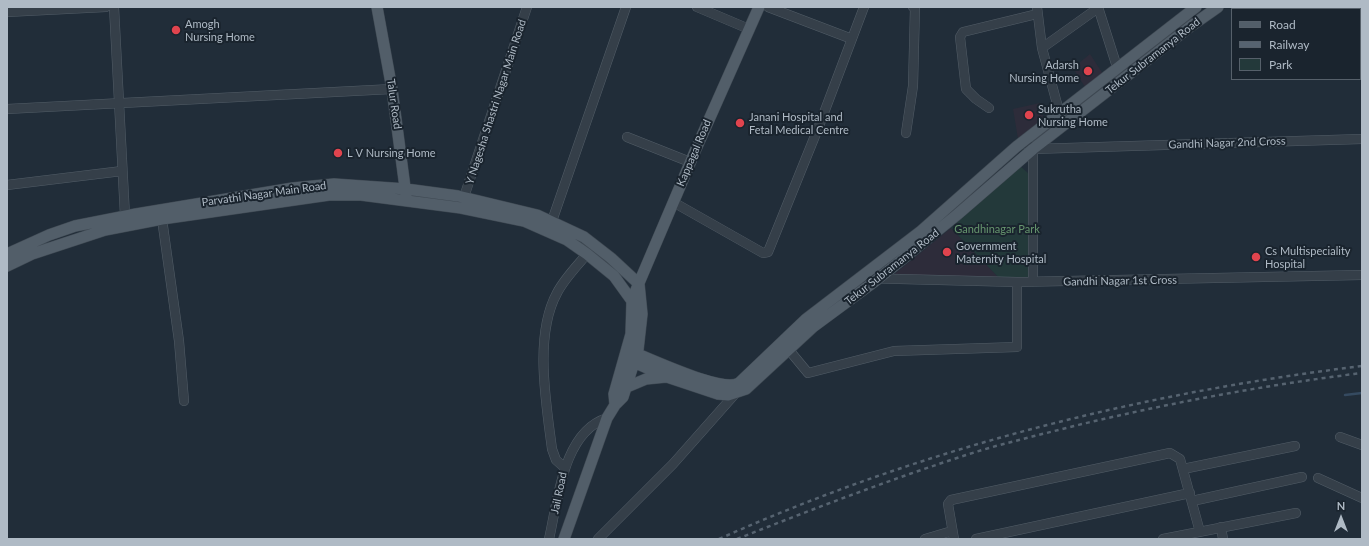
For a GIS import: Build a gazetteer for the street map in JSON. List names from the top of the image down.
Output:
{
  "streets": {
    "main road": [
      "Tekur Subramanya Road",
      "Talur Road",
      "Kappagal Road",
      "Parvathi Nagar Main Road"
    ],
    "street": [
      "Y Nagesha Shastri Nagar Main Road",
      "Gandhi Nagar 2nd Cross",
      "Gandhi Nagar 1st Cross",
      "Jail Road"
    ]
  },
  "crossings": [
    ["Tekur Subramanya Road", "Gandhi Nagar 2nd Cross"],
    ["Tekur Subramanya Road", "Gandhi Nagar 1st Cross"],
    ["Y Nagesha Shastri Nagar Main Road", "Parvathi Nagar Main Road"],
    ["Talur Road", "Parvathi Nagar Main Road"],
    ["Kappagal Road", "Parvathi Nagar Main Road"]
  ],
  "parks": ["Gandhinagar Park"],
  "places": [
    "Amogh Nursing Home",
    "Adarsh Nursing Home",
    "Sukrutha Nursing Home",
    "Janani Hospital and Fetal Medical Centre",
    "L V Nursing Home",
    "Government Maternity Hospital",
    "Cs Multispeciality Hospital"
  ],
  "legend": ["Road", "Railway", "Park"],
  "north": "top"
}
